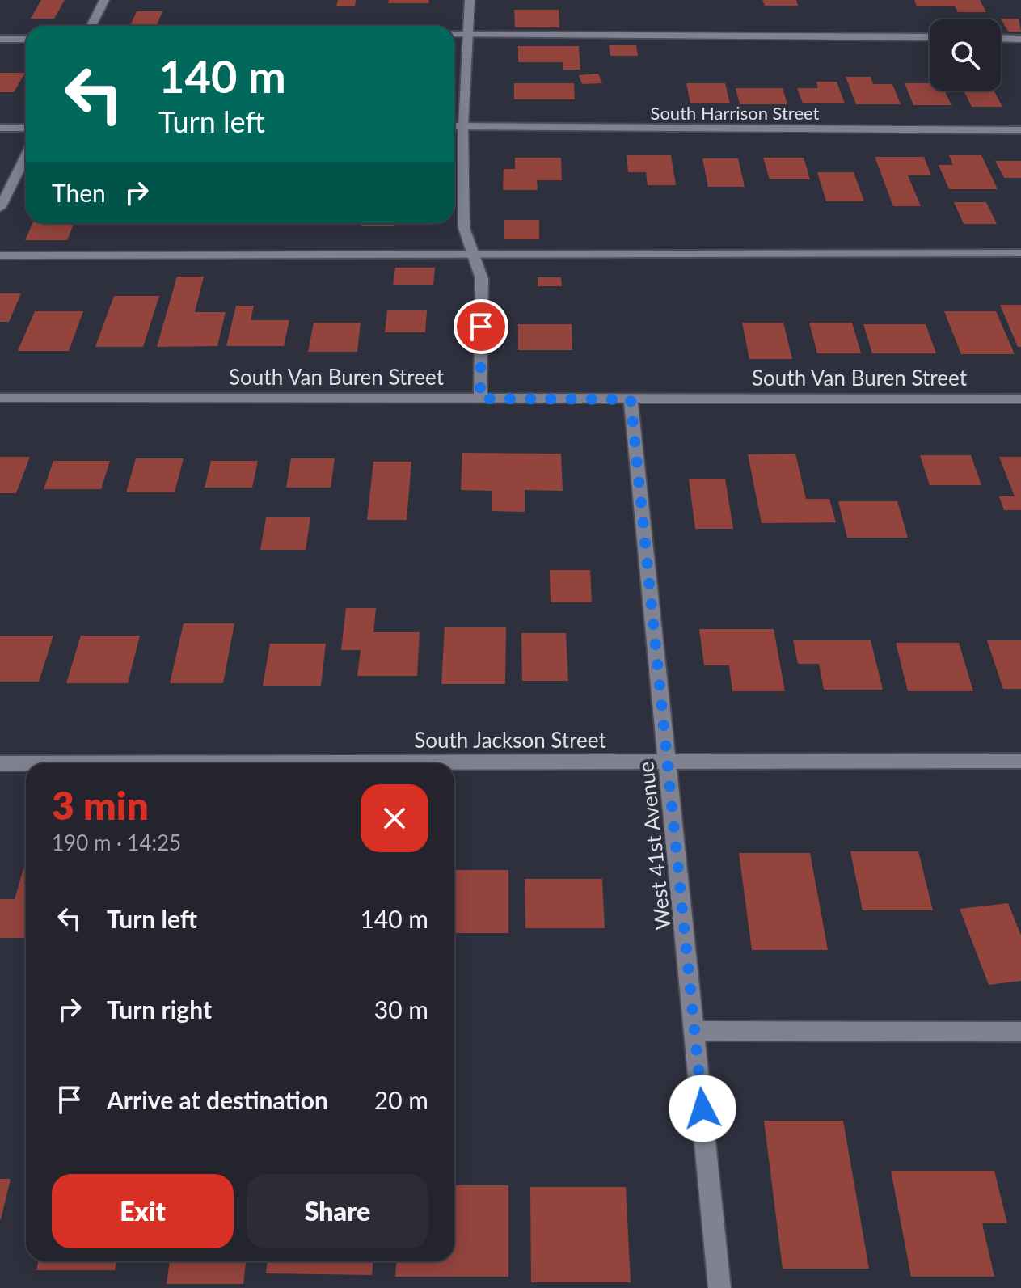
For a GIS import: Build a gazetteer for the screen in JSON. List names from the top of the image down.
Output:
{
  "streets": {
    "street": [
      "South Harrison Street",
      "South Van Buren Street",
      "South Jackson Street",
      "West 41st Avenue"
    ]
  },
  "crossings": [
    ["South Van Buren Street", "West 41st Avenue"],
    ["South Jackson Street", "West 41st Avenue"]
  ],
  "page": {
    "turn": ["140 m", "Turn left"],
    "then": "Then",
    "heading": ["3 min", "190 m · 14:25"],
    "list": [
      {
        "name": "Turn left",
        "value": "140 m"
      },
      {
        "name": "Turn right",
        "value": "30 m"
      },
      {
        "name": "Arrive at destination",
        "value": "20 m"
      }
    ],
    "buttons": ["Exit", "Share"]
  }
}
